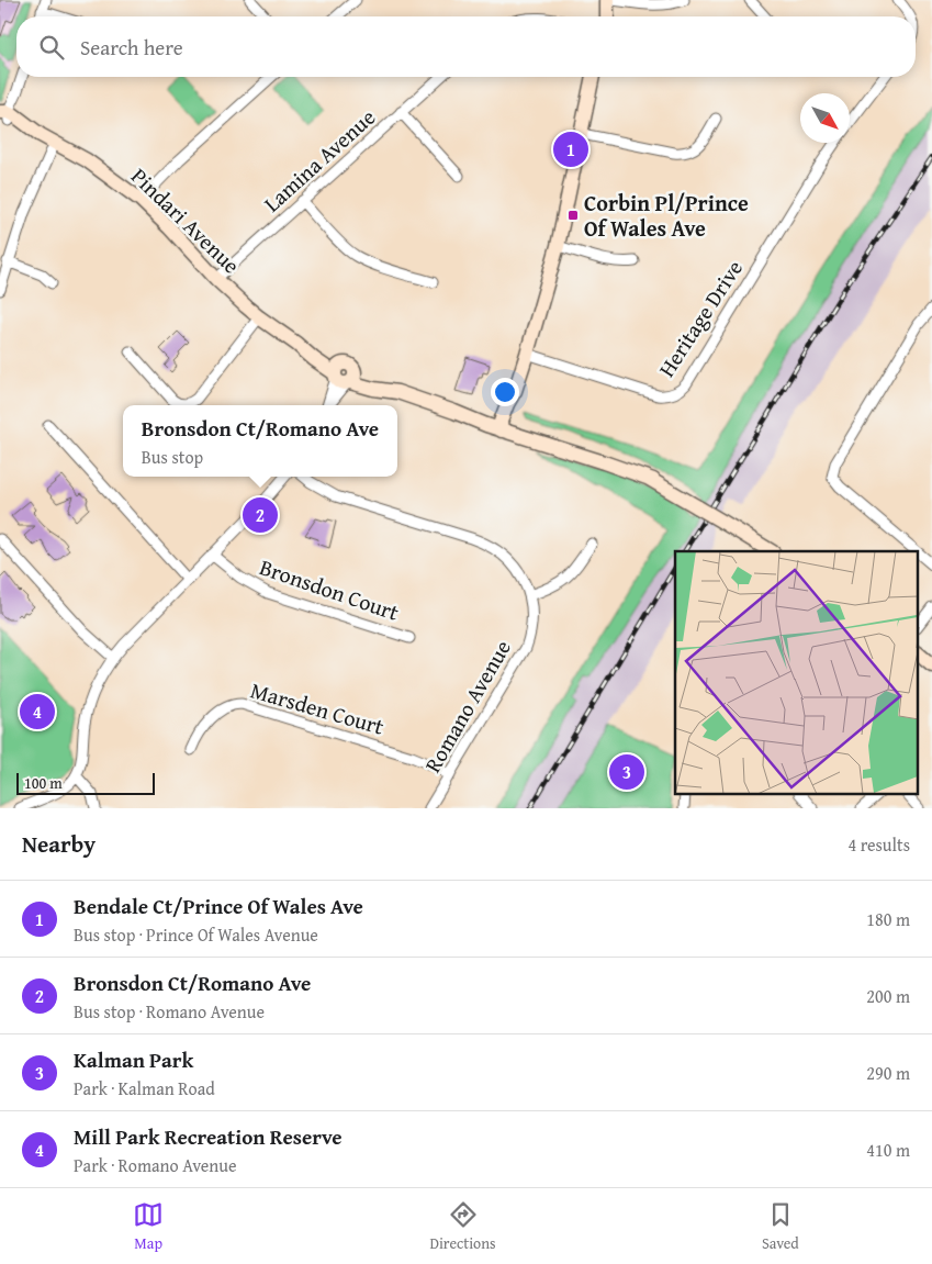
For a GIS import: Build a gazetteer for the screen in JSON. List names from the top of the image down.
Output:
{
  "streets": {
    "street": [
      "Lamina Avenue",
      "Pindari Avenue",
      "Heritage Drive",
      "Bronsdon Court",
      "Romano Avenue",
      "Marsden Court"
    ]
  },
  "crossings": [
    ["Lamina Avenue", "Pindari Avenue"],
    ["Romano Avenue", "Marsden Court"]
  ],
  "places": {
    "transit": ["Corbin Pl/Prince Of Wales Ave"]
  },
  "scale_bar": "100 m",
  "north": "bottom right",
  "page": {
    "search": "Search here",
    "pins": [
      "1",
      "2",
      "4",
      "3"
    ],
    "popup": ["Bronsdon Ct/Romano Ave", "Bus stop"],
    "scale": "100 m",
    "heading": ["Nearby", "4 results"],
    "list": [
      {
        "mark": "1",
        "name": "Bendale Ct/Prince Of Wales Ave",
        "note": "Bus stop · Prince Of Wales Avenue",
        "value": "180 m"
      },
      {
        "mark": "2",
        "name": "Bronsdon Ct/Romano Ave",
        "note": "Bus stop · Romano Avenue",
        "value": "200 m"
      },
      {
        "mark": "3",
        "name": "Kalman Park",
        "note": "Park · Kalman Road",
        "value": "290 m"
      },
      {
        "mark": "4",
        "name": "Mill Park Recreation Reserve",
        "note": "Park · Romano Avenue",
        "value": "410 m"
      }
    ],
    "nav": ["Map", "Directions", "Saved"]
  }
}
